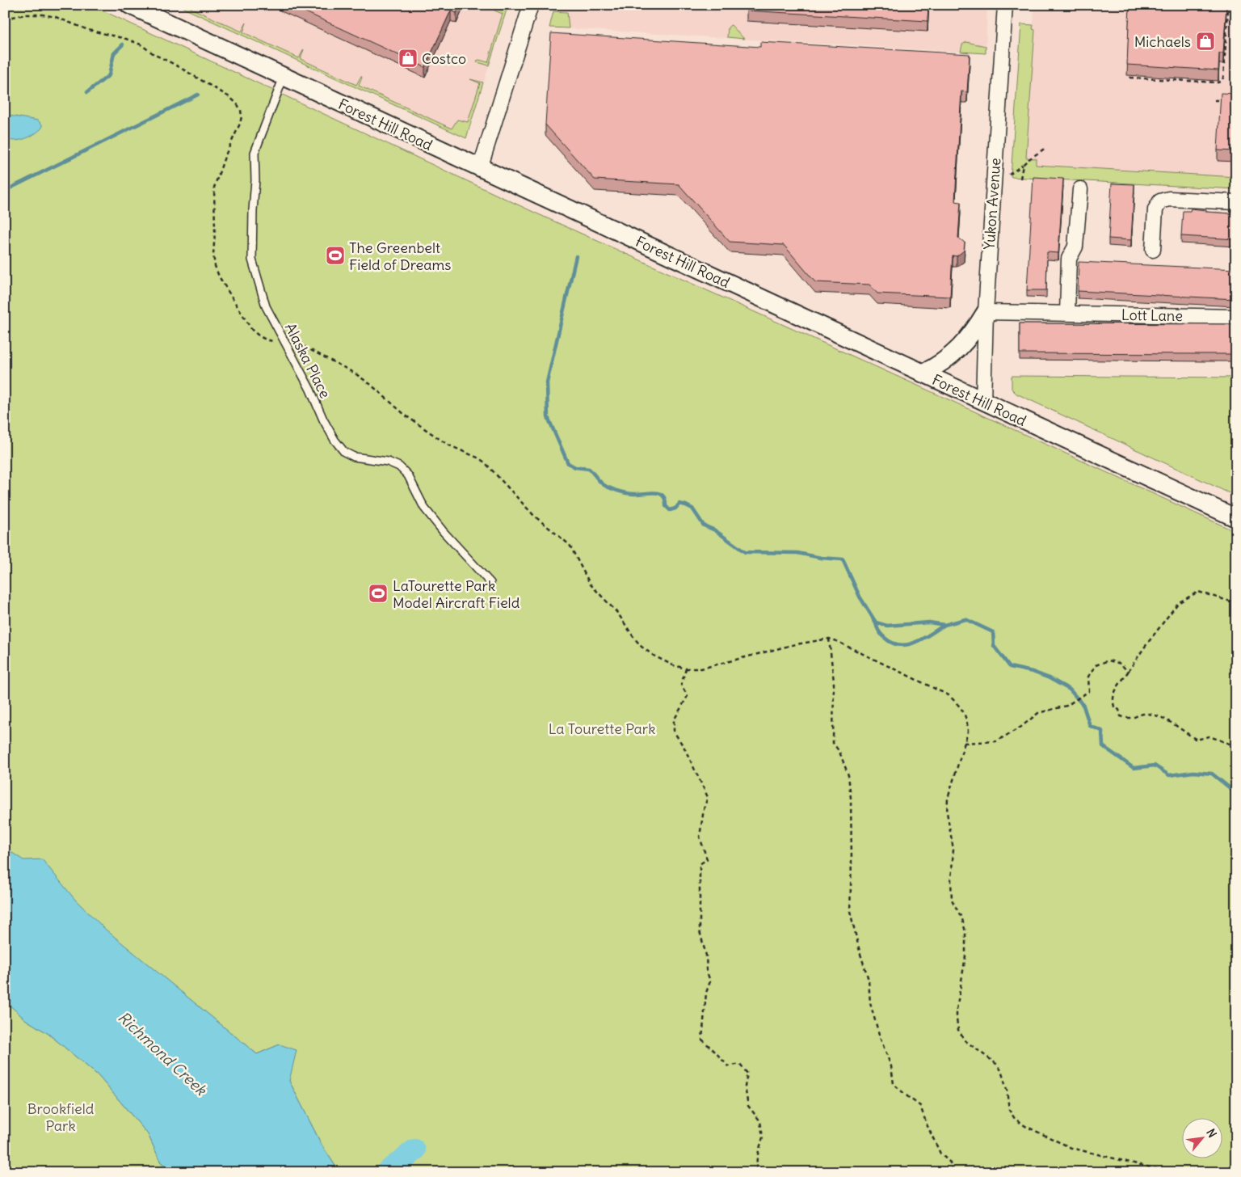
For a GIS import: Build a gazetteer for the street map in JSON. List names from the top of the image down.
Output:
{
  "streets": {
    "street": ["Forest Hill Road", "Yukon Avenue", "Lott Lane"],
    "lane": ["Alaska Place"]
  },
  "crossings": [
    ["Forest Hill Road", "Yukon Avenue"],
    ["Forest Hill Road", "Alaska Place"],
    ["Yukon Avenue", "Lott Lane"]
  ],
  "water": ["Richmond Creek"],
  "parks": ["La Tourette Park", "Brookfield Park"],
  "places": {
    "shop": ["Michaels", "Costco"],
    "sports": ["The Greenbelt Field of Dreams", "LaTourette Park Model Aircraft Field"]
  },
  "north": "top right"
}
